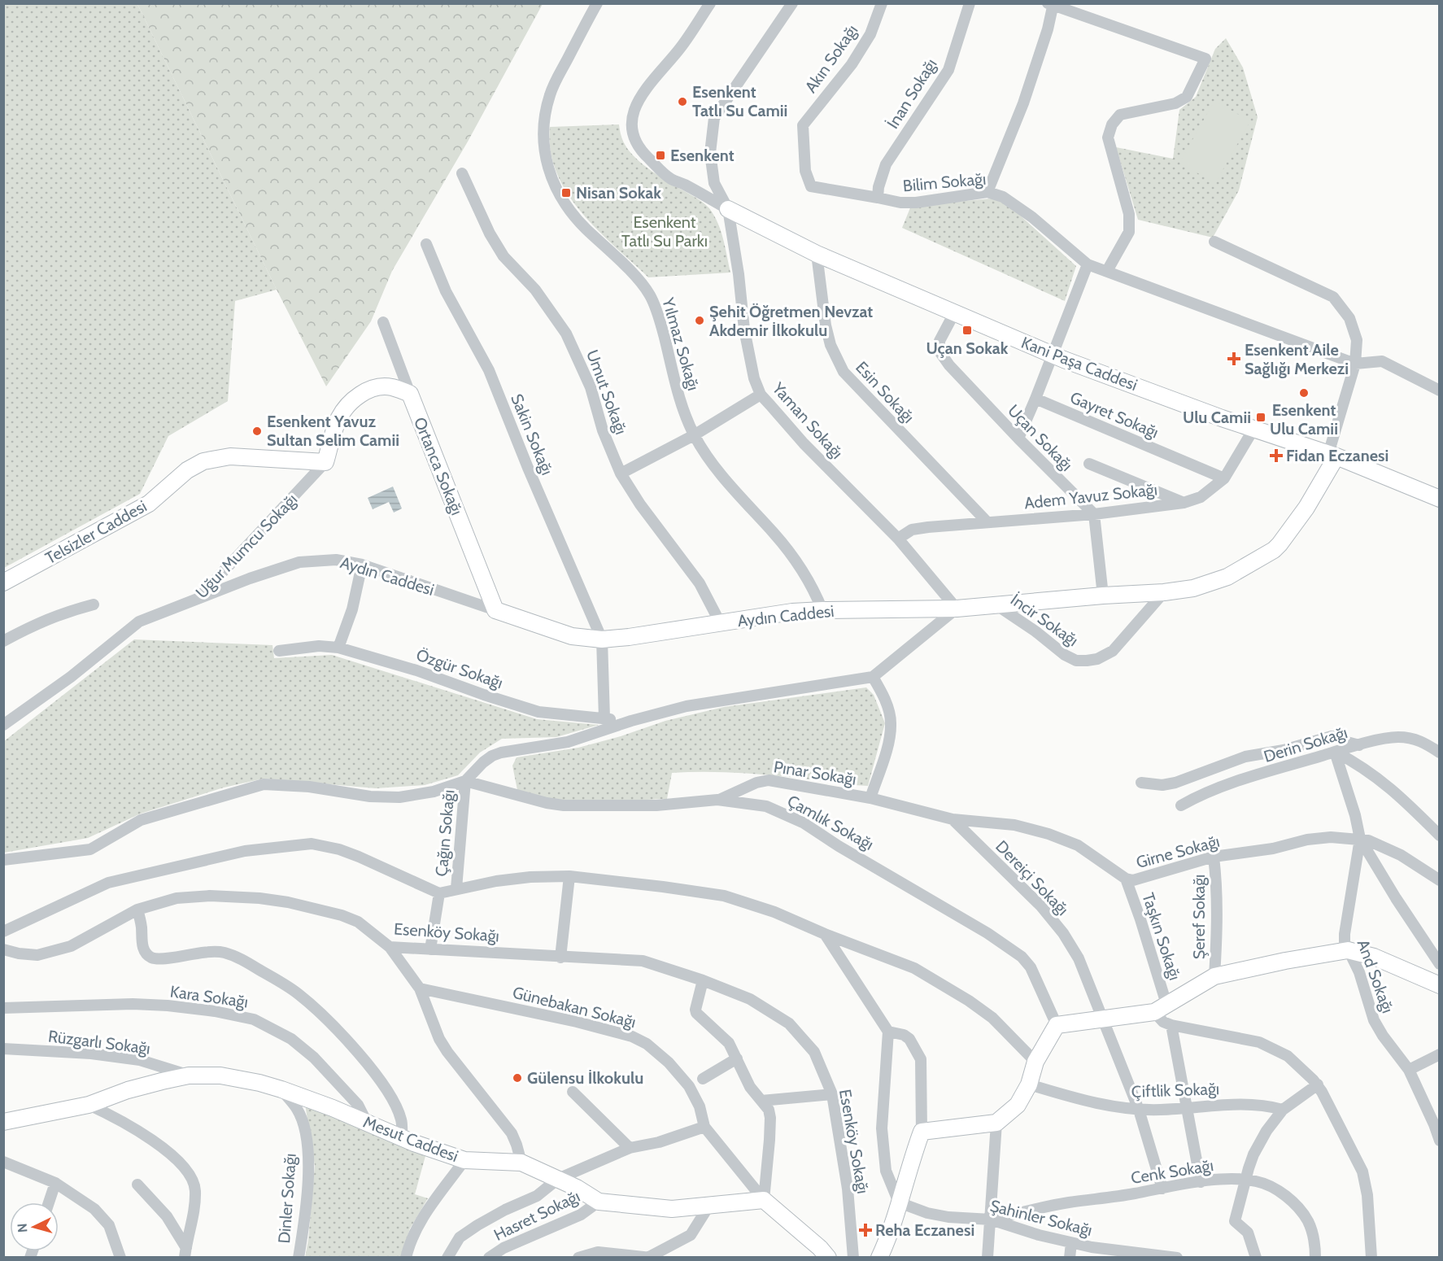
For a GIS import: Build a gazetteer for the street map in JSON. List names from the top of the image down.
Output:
{
  "streets": {
    "street": [
      "Akın Sokağı",
      "İnan Sokağı",
      "Bilim Sokağı",
      "Yılmaz Sokağı",
      "Kani Paşa Caddesi",
      "Umut Sokağı",
      "Esin Sokağı",
      "Gayret Sokağı",
      "Yaman Sokağı",
      "Sakin Sokağı",
      "Uçan Sokağı",
      "Ortanca Sokağı",
      "Adem Yavuz Sokağı",
      "Telsizler Caddesi",
      "Uğur Mumcu Sokağı",
      "Aydın Caddesi",
      "İncir Sokağı",
      "Özgür Sokağı",
      "Derin Sokağı",
      "Pınar Sokağı",
      "Çamlık Sokağı",
      "Çağın Sokağı",
      "Girne Sokağı",
      "Dereiçi Sokağı",
      "Şeref Sokağı",
      "Esenköy Sokağı",
      "Taşkın Sokağı",
      "And Sokağı",
      "Kara Sokağı",
      "Günebakan Sokağı",
      "Rüzgarlı Sokağı",
      "Çiftlik Sokağı",
      "Mesut Caddesi",
      "Cenk Sokağı",
      "Dinler Sokağı",
      "Hasret Sokağı",
      "Şahinler Sokağı"
    ]
  },
  "crossings": [
    ["Akın Sokağı", "Bilim Sokağı"],
    ["İnan Sokağı", "Bilim Sokağı"],
    ["Yılmaz Sokağı", "Aydın Caddesi"],
    ["Kani Paşa Caddesi", "Esin Sokağı"],
    ["Kani Paşa Caddesi", "Yaman Sokağı"],
    ["Kani Paşa Caddesi", "Uçan Sokağı"],
    ["Kani Paşa Caddesi", "Adem Yavuz Sokağı"],
    ["Kani Paşa Caddesi", "Aydın Caddesi"],
    ["Umut Sokağı", "Aydın Caddesi"],
    ["Esin Sokağı", "Adem Yavuz Sokağı"],
    ["Gayret Sokağı", "Adem Yavuz Sokağı"],
    ["Yaman Sokağı", "Adem Yavuz Sokağı"],
    ["Yaman Sokağı", "Aydın Caddesi"],
    ["Sakin Sokağı", "Aydın Caddesi"],
    ["Uçan Sokağı", "Adem Yavuz Sokağı"],
    ["Ortanca Sokağı", "Uğur Mumcu Sokağı"],
    ["Ortanca Sokağı", "Aydın Caddesi"],
    ["Telsizler Caddesi", "Uğur Mumcu Sokağı"],
    ["Uğur Mumcu Sokağı", "Aydın Caddesi"],
    ["Aydın Caddesi", "İncir Sokağı"],
    ["Derin Sokağı", "And Sokağı"],
    ["Pınar Sokağı", "Çamlık Sokağı"],
    ["Pınar Sokağı", "Girne Sokağı"],
    ["Çamlık Sokağı", "Çağın Sokağı"],
    ["Girne Sokağı", "Dereiçi Sokağı"],
    ["Girne Sokağı", "Şeref Sokağı"],
    ["Girne Sokağı", "Taşkın Sokağı"],
    ["Girne Sokağı", "And Sokağı"],
    ["Dereiçi Sokağı", "Çiftlik Sokağı"],
    ["Dereiçi Sokağı", "Cenk Sokağı"],
    ["Kara Sokağı", "Mesut Caddesi"],
    ["Rüzgarlı Sokağı", "Mesut Caddesi"],
    ["Mesut Caddesi", "Dinler Sokağı"],
    ["Mesut Caddesi", "Hasret Sokağı"],
    ["Cenk Sokağı", "Şahinler Sokağı"]
  ],
  "parks": ["Esenkent Tatlı Su Parkı"],
  "places": {
    "other": [
      "Esenkent Tatlı Su Camii",
      "Şehit Öğretmen Nevzat Akdemir İlkokulu",
      "Esenkent Ulu Camii",
      "Esenkent Yavuz Sultan Selim Camii",
      "Gülensu İlkokulu"
    ],
    "transit": [
      "Esenkent",
      "Nisan Sokak",
      "Uçan Sokak",
      "Ulu Camii"
    ],
    "health": ["Esenkent Aile Sağlığı Merkezi", "Fidan Eczanesi", "Reha Eczanesi"]
  },
  "north": "left"
}
